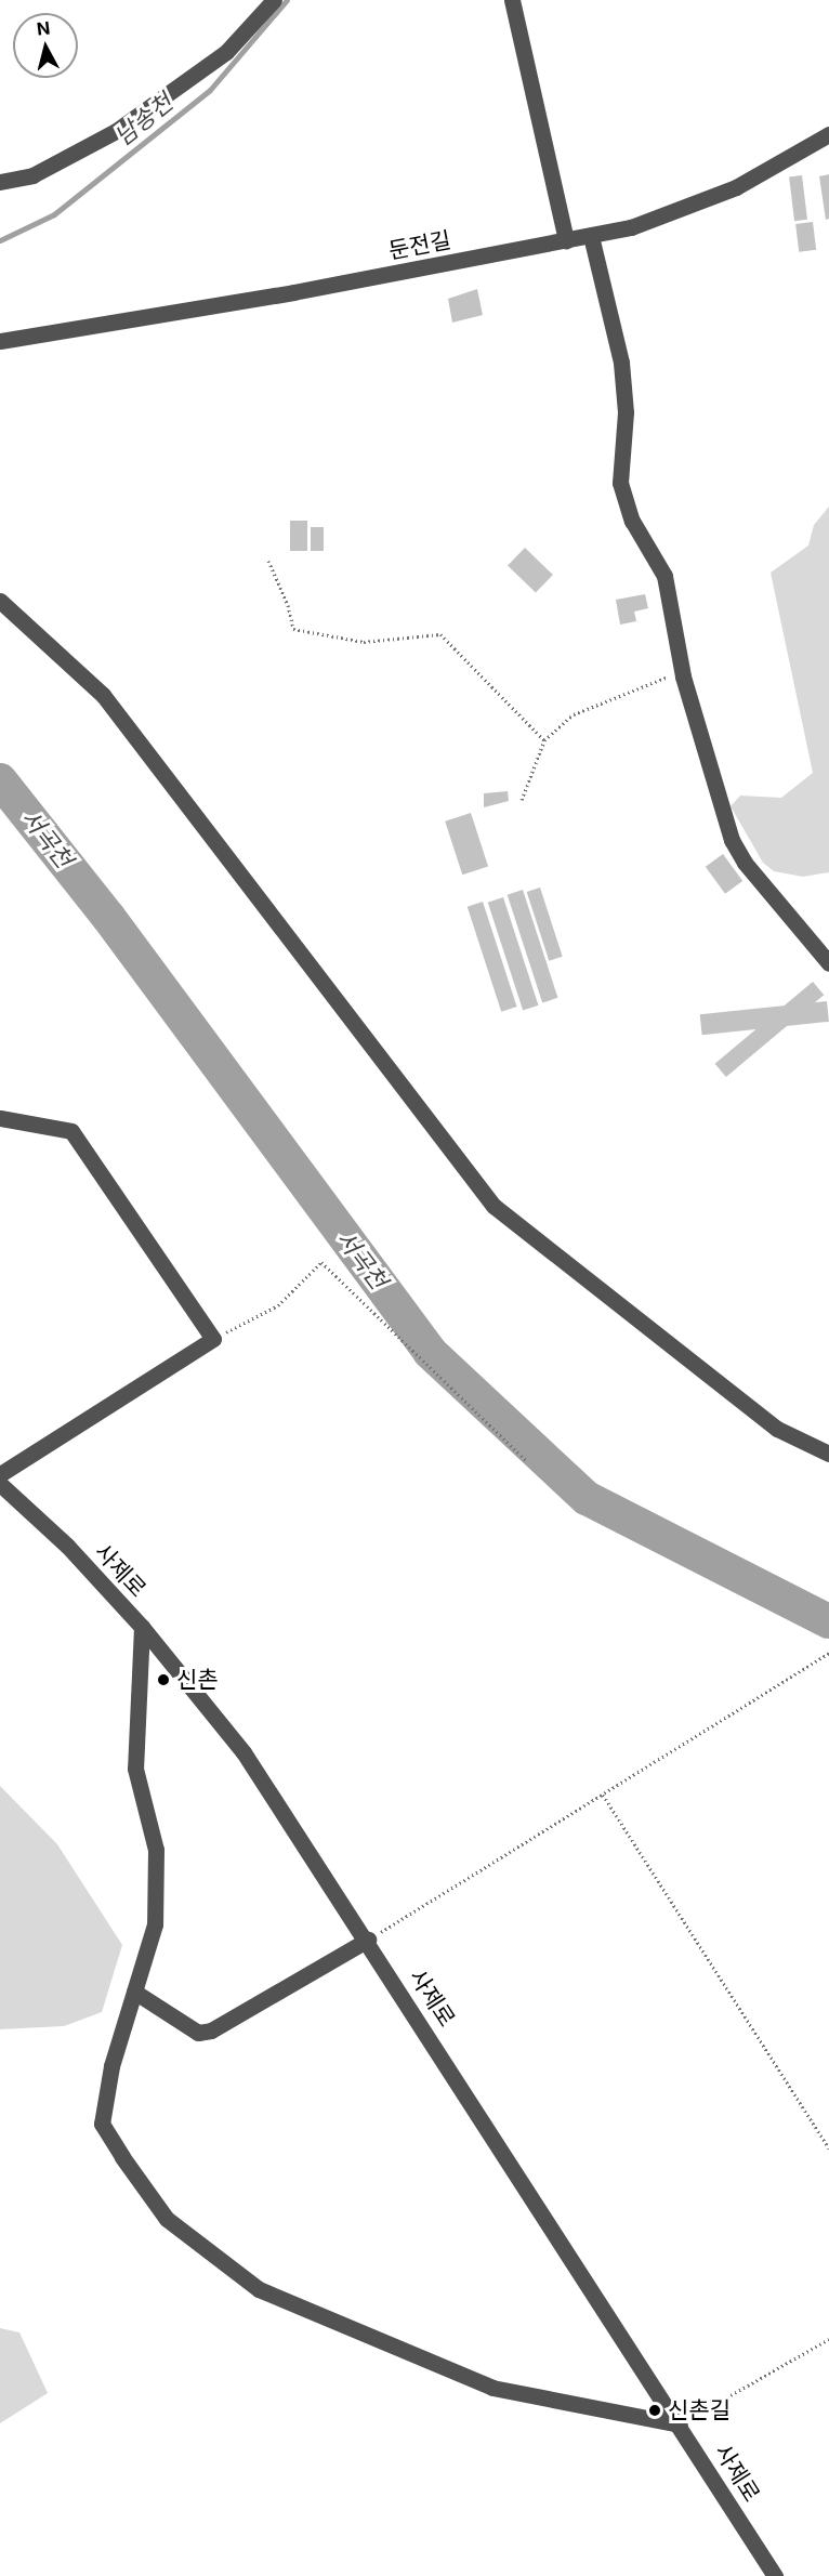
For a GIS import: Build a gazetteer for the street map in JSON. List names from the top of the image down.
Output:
{
  "streets": {
    "street": ["둔전길", "사제로"]
  },
  "water": ["남송천", "서곡천"],
  "places": ["신촌", "신촌길"],
  "north": "top"
}
